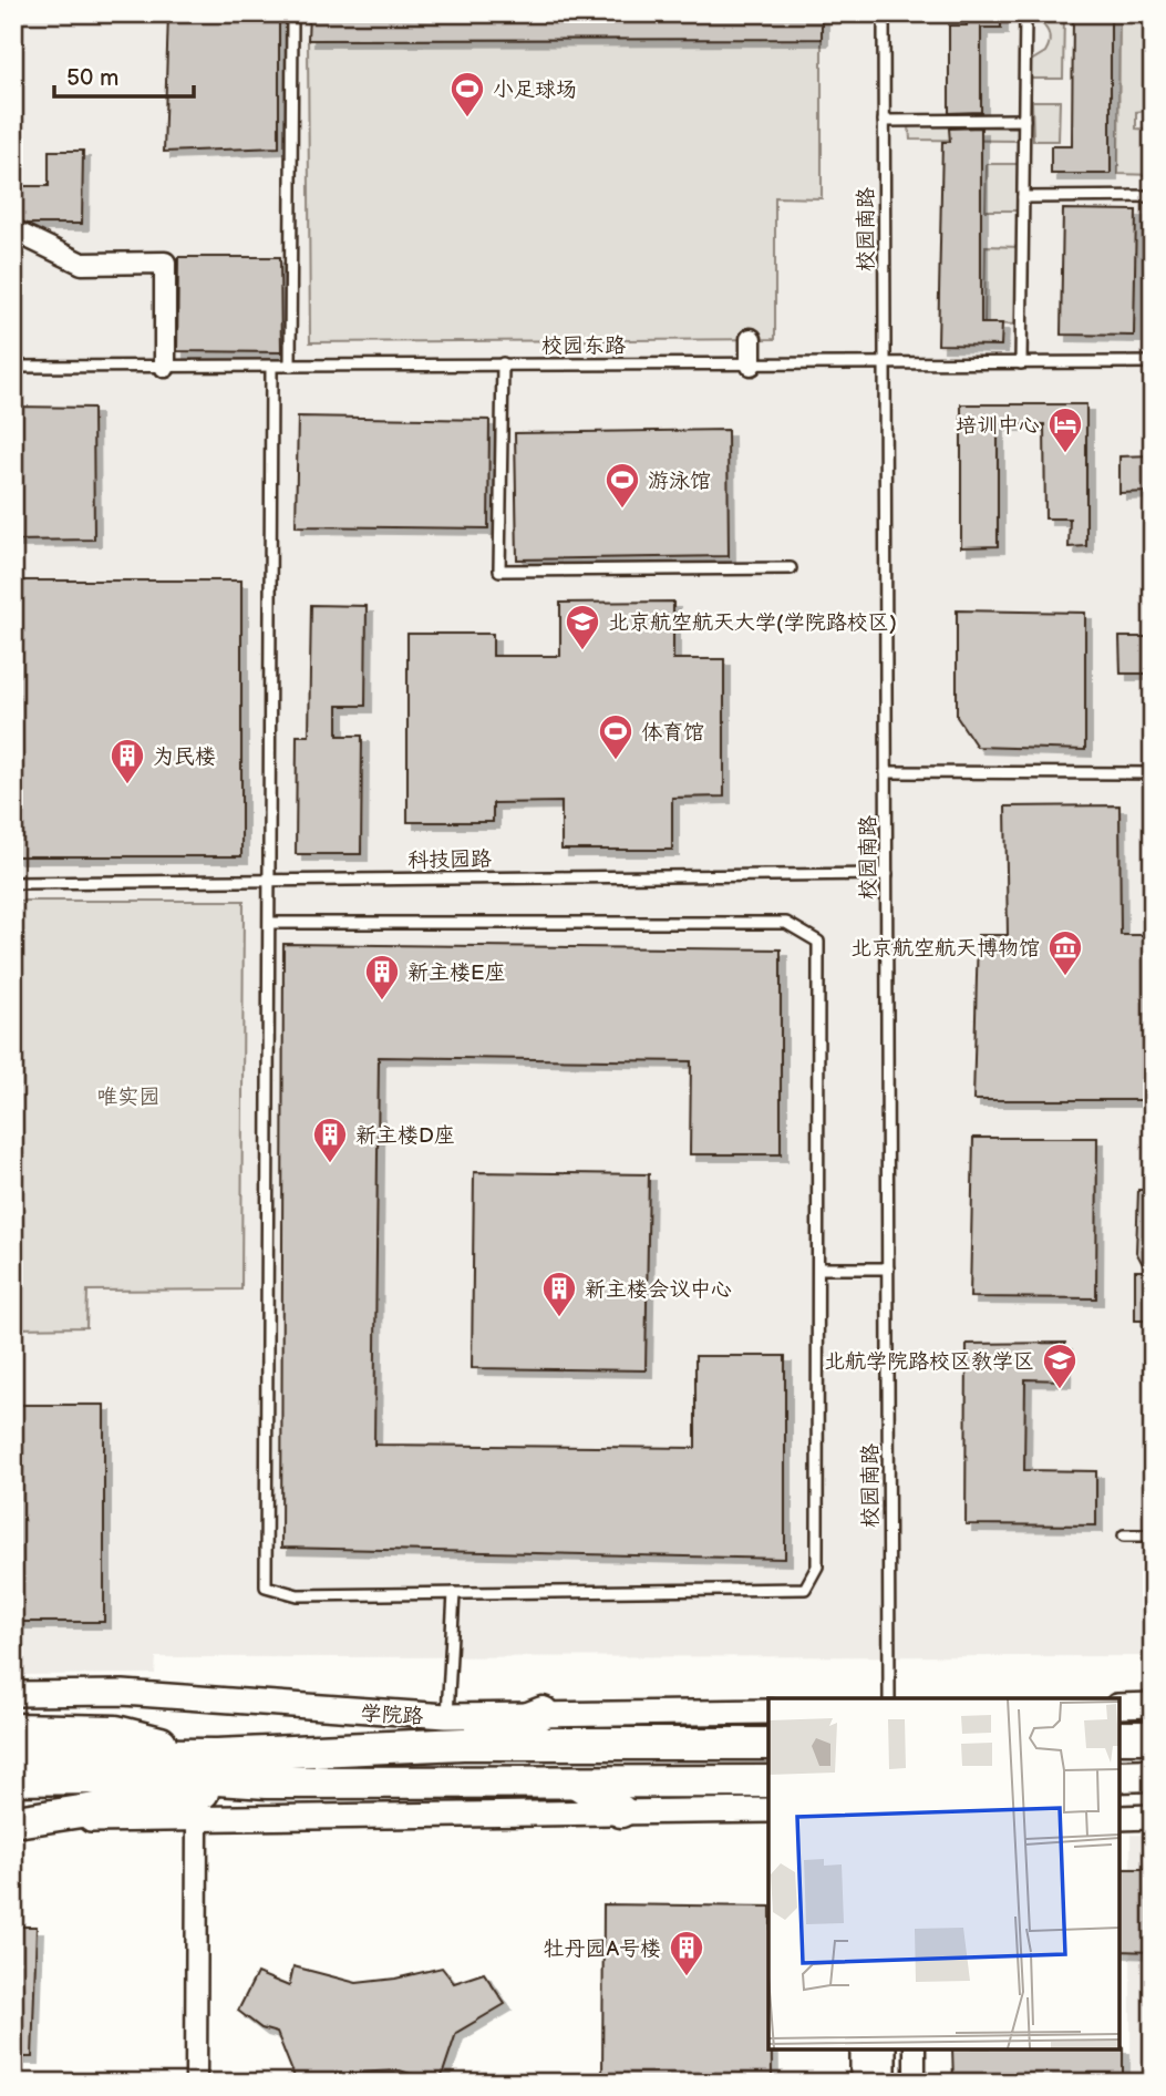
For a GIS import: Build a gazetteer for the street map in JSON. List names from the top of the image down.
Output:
{
  "streets": {
    "highway": ["学院路"],
    "lane": ["校园南路", "校园东路", "科技园路"]
  },
  "crossings": [
    ["校园南路", "校园东路"],
    ["校园南路", "科技园路"]
  ],
  "parks": ["唯实园"],
  "places": {
    "sports": ["小足球场", "游泳馆", "体育馆"],
    "hotel": ["培训中心"],
    "school or university": ["北京航空航天大学(学院路校区)", "北航学院路校区教学区"],
    "building": [
      "为民楼",
      "新主楼E座",
      "新主楼D座",
      "新主楼会议中心",
      "牡丹园A号楼"
    ],
    "museum": ["北京航空航天博物馆"]
  },
  "scale_bar": "50 m"
}
